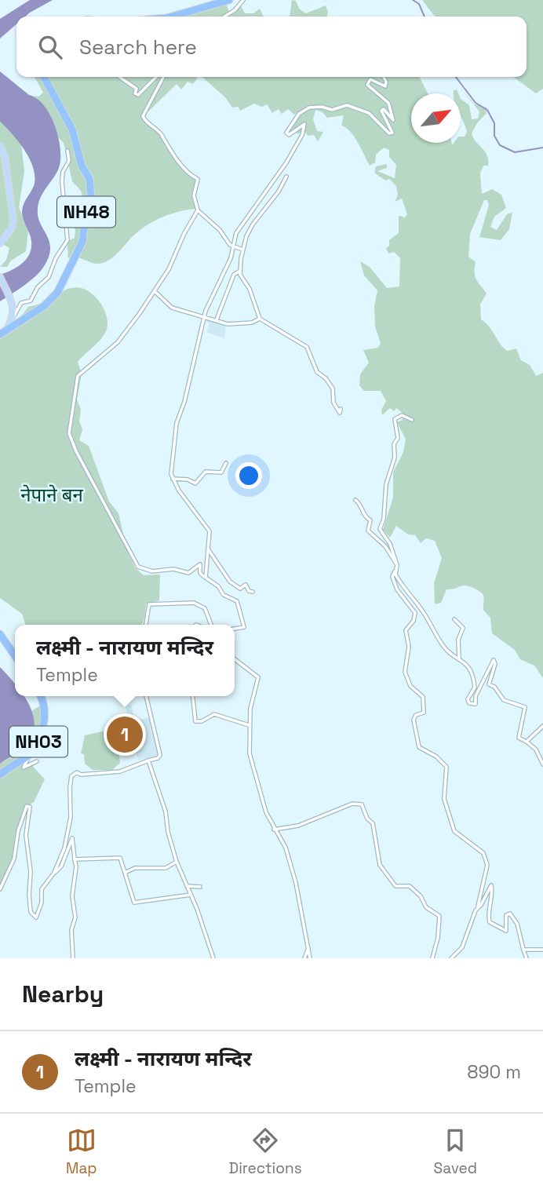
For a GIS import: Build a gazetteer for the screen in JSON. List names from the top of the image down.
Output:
{
  "streets": {
    "highway": ["NH48", "NH03"]
  },
  "parks": ["नेपाने बन"],
  "north": "top right",
  "page": {
    "search": "Search here",
    "popup": ["लक्ष्मी - नारायण मन्दिर", "Temple"],
    "pins": "1",
    "heading": "Nearby",
    "list": [
      {
        "mark": "1",
        "name": "लक्ष्मी - नारायण मन्दिर",
        "note": "Temple",
        "value": "890 m"
      }
    ],
    "nav": ["Map", "Directions", "Saved"]
  }
}
